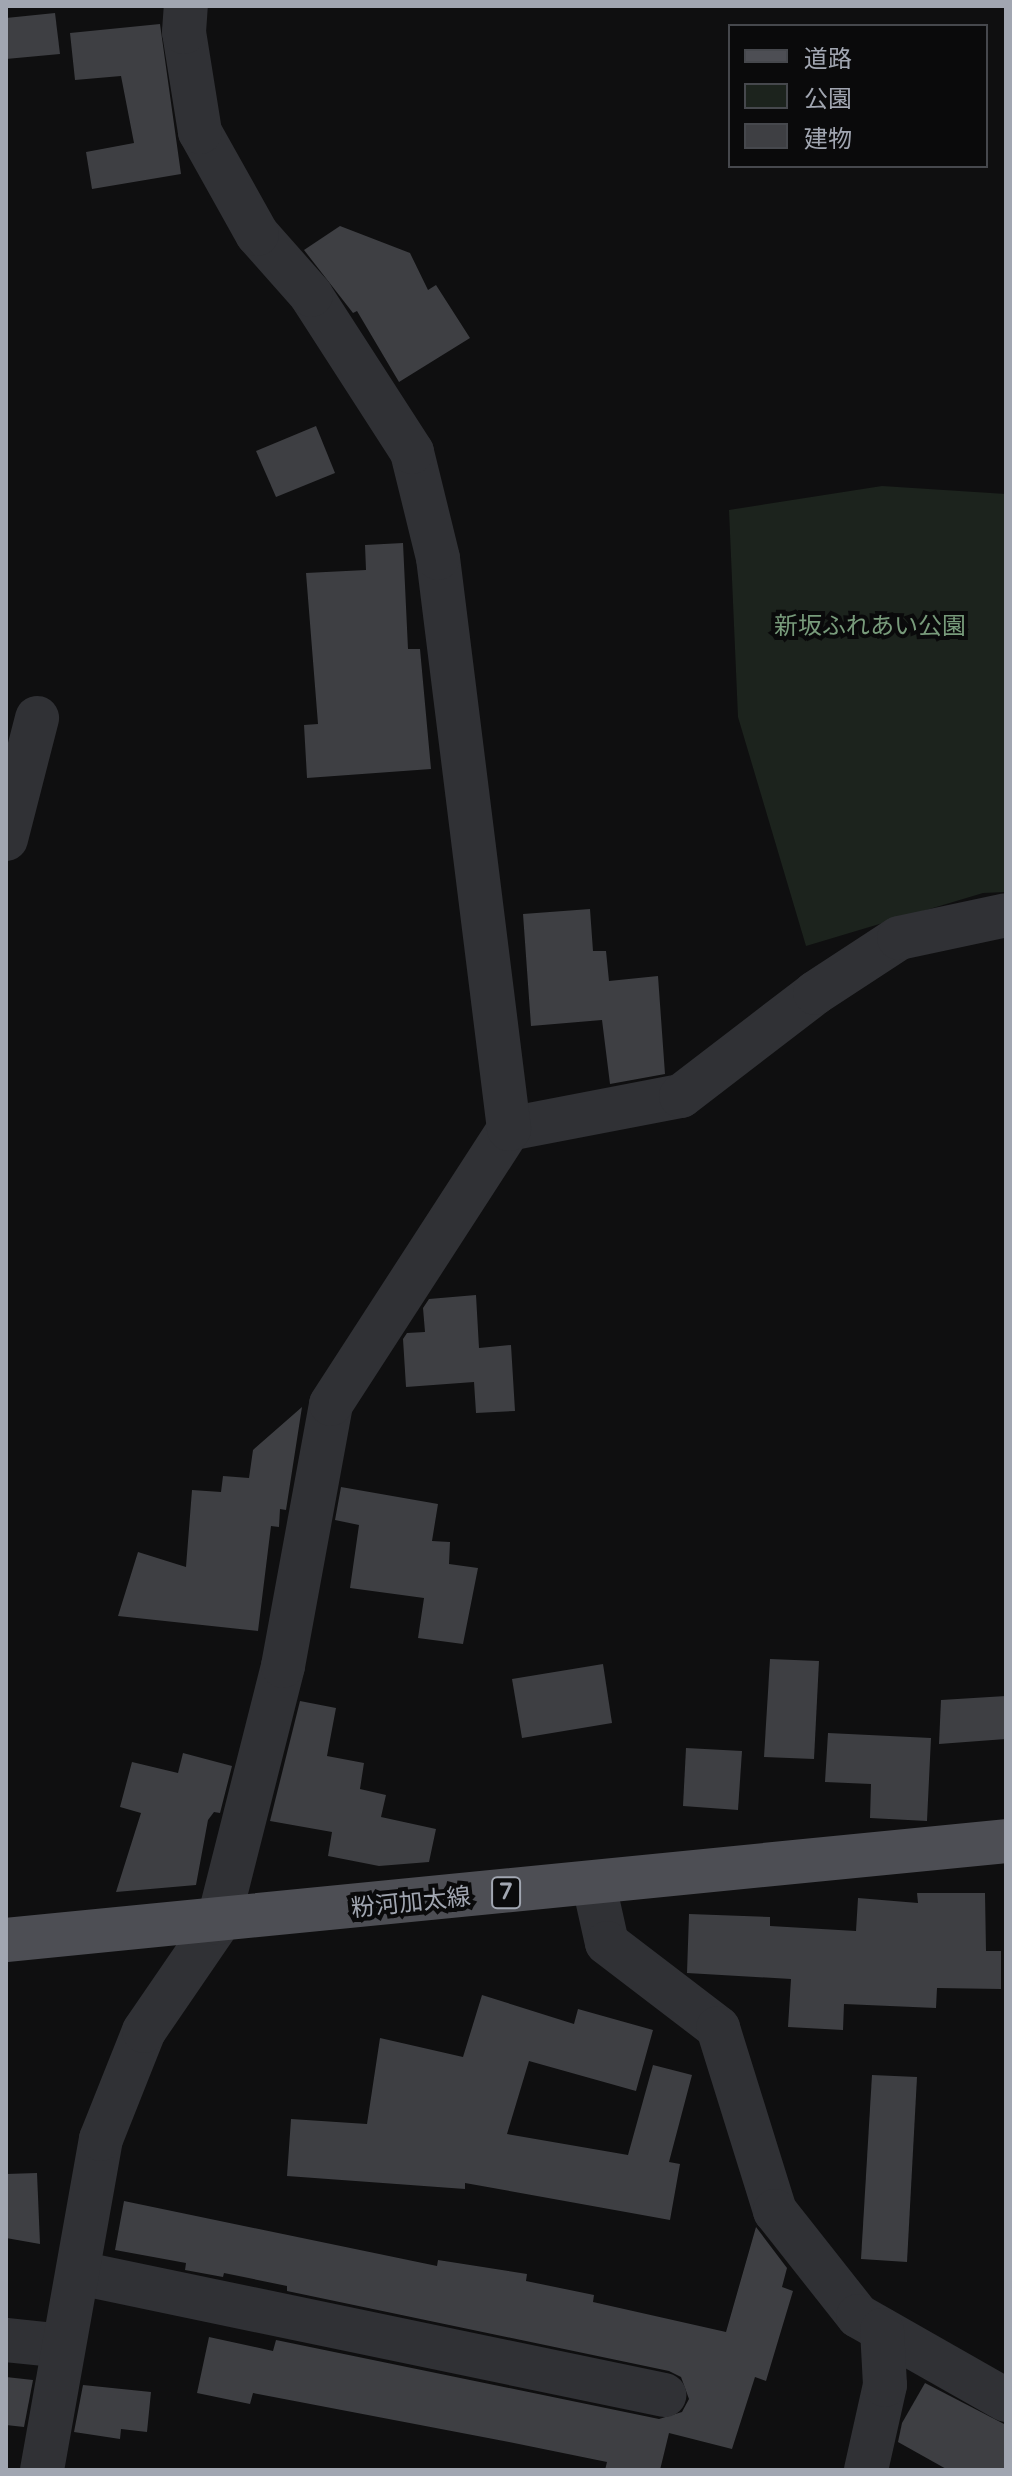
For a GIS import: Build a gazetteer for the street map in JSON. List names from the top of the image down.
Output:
{
  "streets": {
    "main road": ["7", "粉河加太線"]
  },
  "parks": ["新坂ふれあい公園"],
  "legend": ["道路", "公園", "建物"]
}
